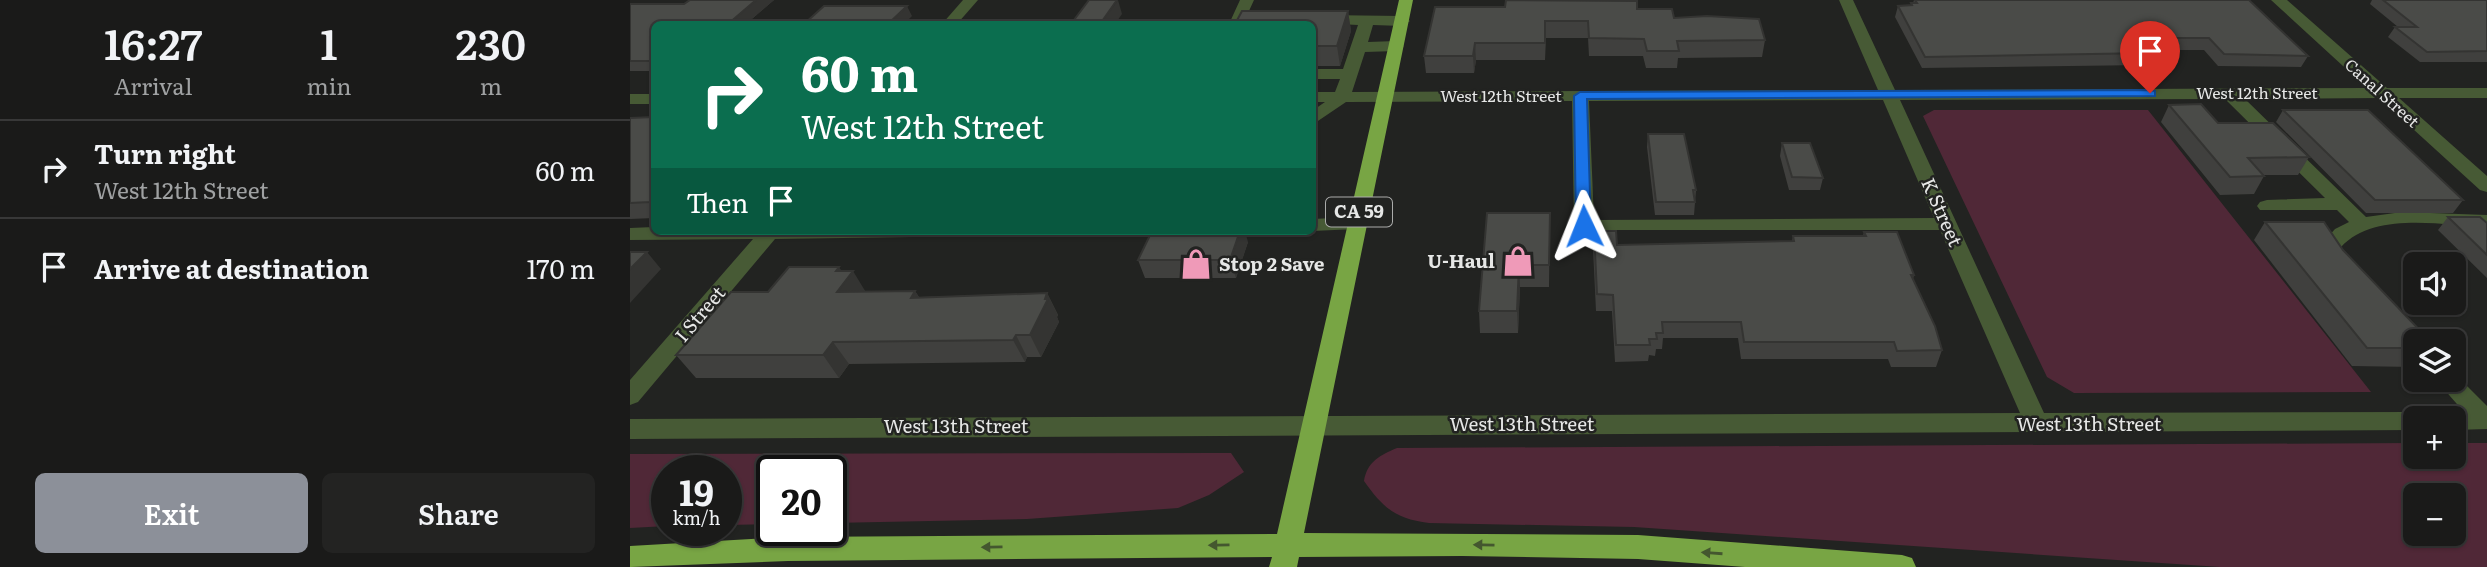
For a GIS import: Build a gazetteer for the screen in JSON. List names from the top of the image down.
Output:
{
  "streets": {
    "highway": ["CA 59"],
    "street": [
      "West 12th Street",
      "Canal Street",
      "K Street",
      "I Street",
      "West 13th Street"
    ]
  },
  "crossings": [
    ["West 12th Street", "Canal Street"],
    ["West 12th Street", "CA 59"],
    ["West 12th Street", "K Street"],
    ["CA 59", "West 13th Street"],
    ["K Street", "West 13th Street"]
  ],
  "places": {
    "shop": ["U-Haul", "Stop 2 Save"]
  },
  "page": {
    "eta": [
      "16:27",
      "Arrival",
      "1",
      "min",
      "230",
      "m"
    ],
    "turn": ["60 m", "West 12th Street"],
    "list": [
      {
        "name": "Turn right",
        "note": "West 12th Street",
        "value": "60 m"
      },
      {
        "name": "Arrive at destination",
        "value": "170 m"
      }
    ],
    "then": "Then",
    "map_buttons": ["+", "−"],
    "speed": "19 km/h",
    "limit": "20",
    "buttons": ["Exit", "Share"]
  }
}
